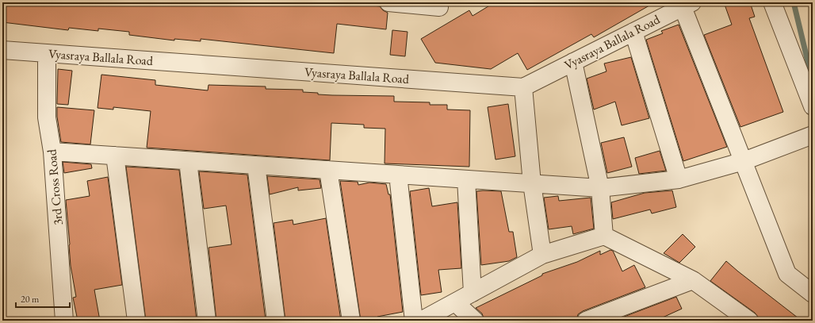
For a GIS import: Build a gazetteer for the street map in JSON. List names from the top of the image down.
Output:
{
  "streets": {
    "street": ["Vyasraya Ballala Road", "3rd Cross Road"]
  },
  "crossings": [
    ["Vyasraya Ballala Road", "3rd Cross Road"]
  ],
  "scale_bar": "20 m"
}
